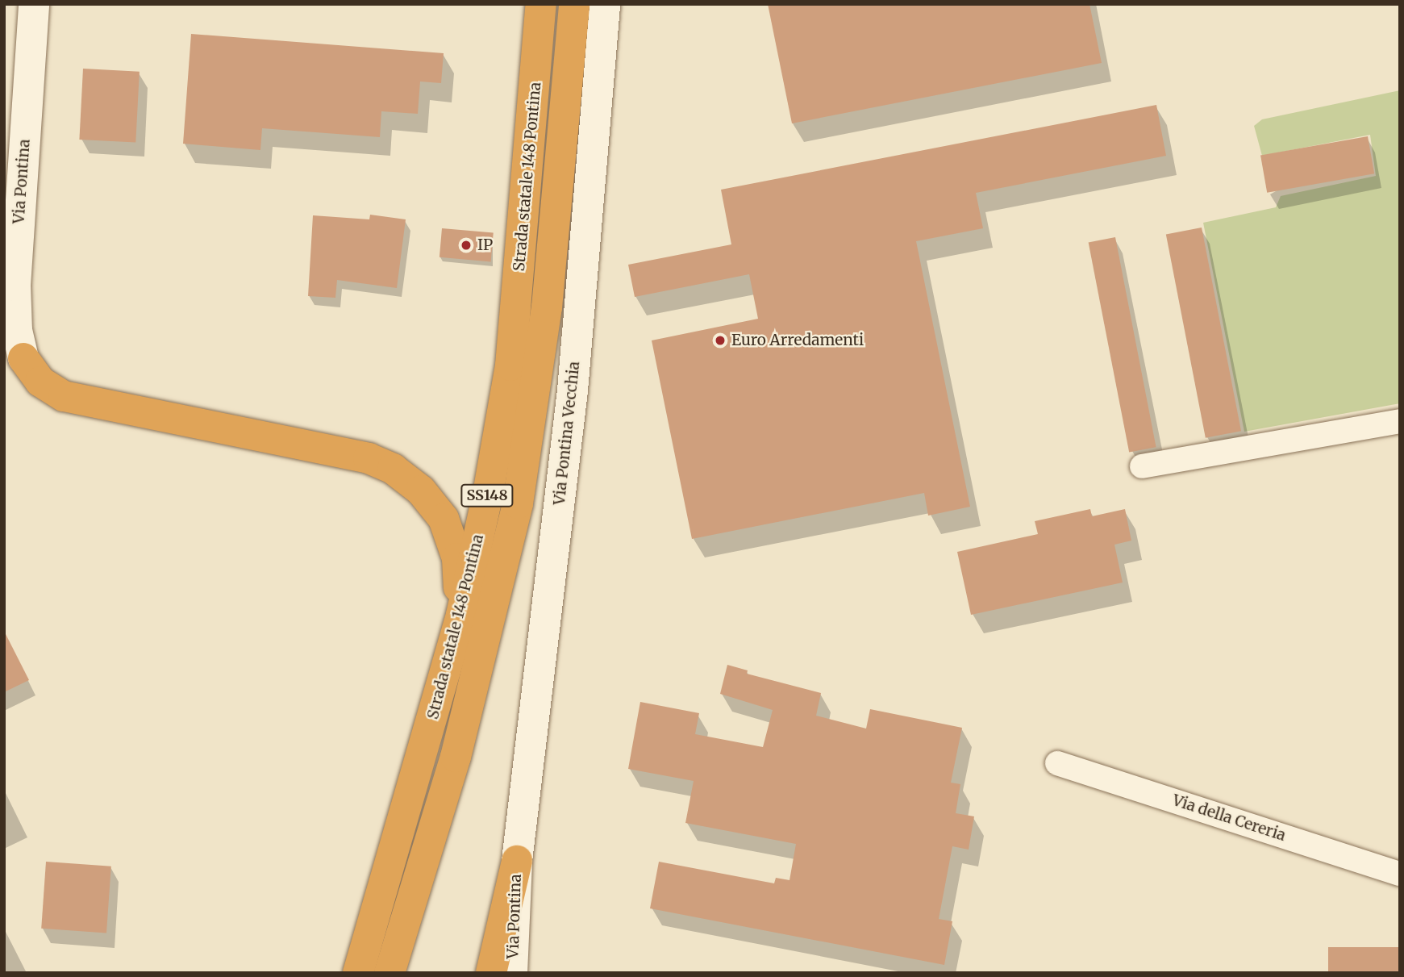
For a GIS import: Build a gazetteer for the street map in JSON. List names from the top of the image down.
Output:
{
  "streets": {
    "highway": ["Strada statale 148 Pontina", "SS148"],
    "street": ["Via Pontina", "Via Pontina Vecchia", "Via della Cereria"]
  },
  "crossings": [
    ["Via Pontina", "Via Pontina Vecchia"]
  ],
  "places": ["IP", "Euro Arredamenti"]
}
